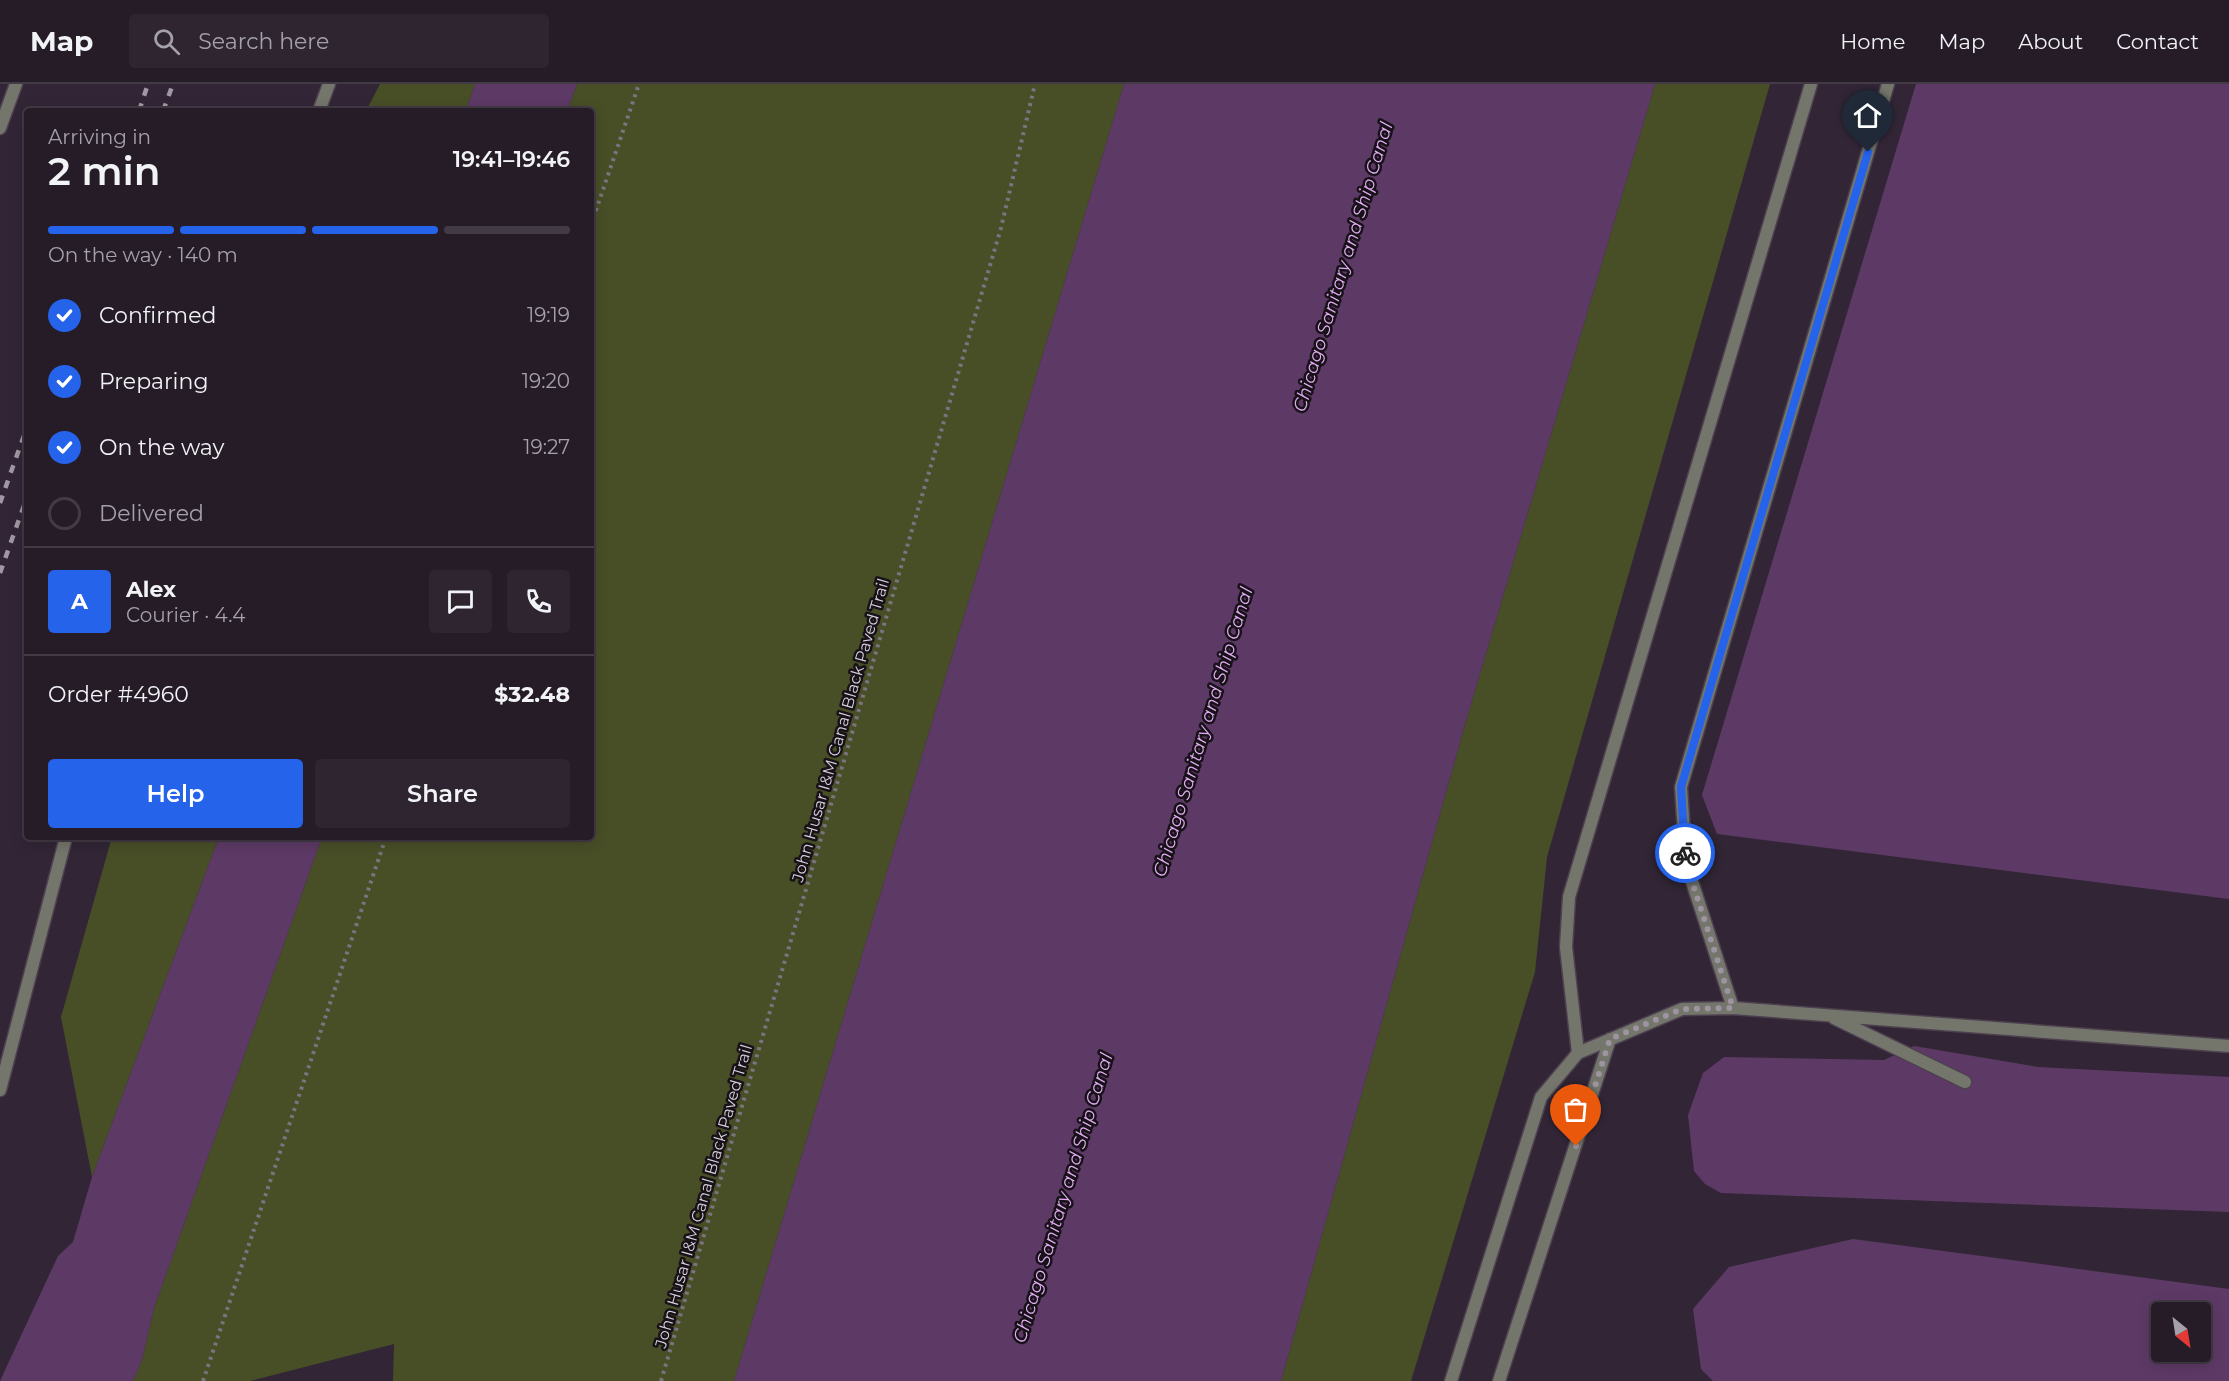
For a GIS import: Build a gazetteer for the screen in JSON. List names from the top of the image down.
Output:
{
  "streets": {
    "path": ["John Husar I&M Canal Black Paved Trail"]
  },
  "water": ["Chicago Sanitary and Ship Canal"],
  "north": "bottom right",
  "page": {
    "header": "Map",
    "search": "Search here",
    "nav": [
      "Home",
      "Map",
      "About",
      "Contact"
    ],
    "heading": ["2 min", "Arriving in", "19:41–19:46"],
    "panel": [
      "Alex",
      "Courier · 4.4",
      "Order #4960",
      "$32.48"
    ],
    "bar": "On the way · 140 m",
    "list": [
      ["Confirmed", "19:19"],
      ["Preparing", "19:20"],
      ["On the way", "19:27"],
      "Delivered"
    ],
    "round": "A",
    "buttons": ["Help", "Share"]
  }
}
